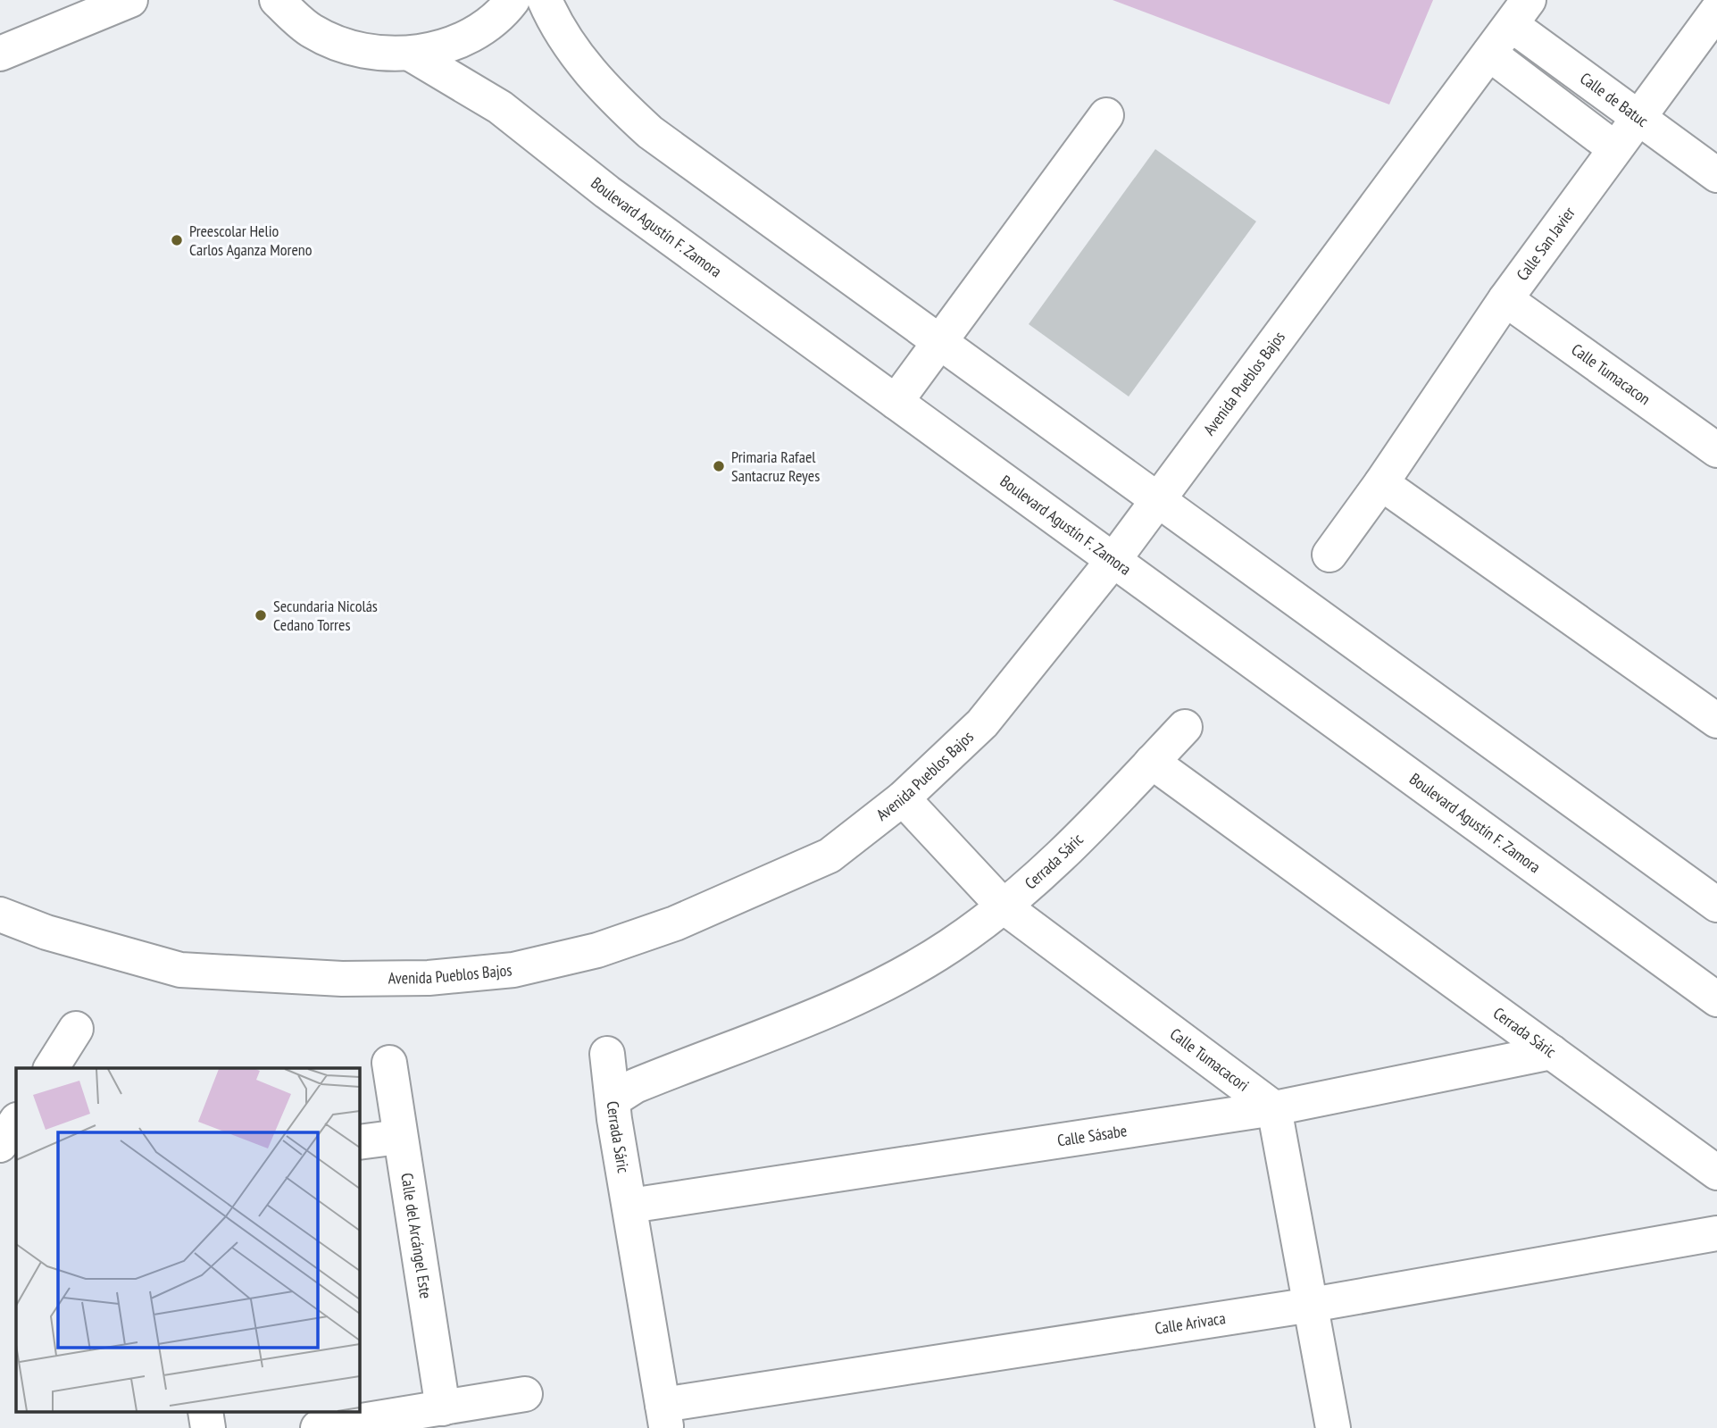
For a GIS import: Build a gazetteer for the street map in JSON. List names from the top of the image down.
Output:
{
  "streets": {
    "street": [
      "Calle de Batuc",
      "Boulevard Agustín F. Zamora",
      "Calle San Javier",
      "Calle Tumacacon",
      "Avenida Pueblos Bajos",
      "Cerrada Sáric",
      "Calle Tumacacori",
      "Calle Sásabe",
      "Calle del Arcángel Este",
      "Calle Arivaca"
    ]
  },
  "crossings": [
    ["Calle de Batuc", "Calle San Javier"],
    ["Calle de Batuc", "Avenida Pueblos Bajos"],
    ["Boulevard Agustín F. Zamora", "Avenida Pueblos Bajos"],
    ["Calle San Javier", "Calle Tumacacon"],
    ["Avenida Pueblos Bajos", "Calle Tumacacori"],
    ["Cerrada Sáric", "Calle Tumacacori"],
    ["Cerrada Sáric", "Calle Sásabe"],
    ["Cerrada Sáric", "Calle Arivaca"],
    ["Calle Tumacacori", "Calle Sásabe"]
  ],
  "places": ["Preescolar Helio Carlos Aganza Moreno", "Primaria Rafael Santacruz Reyes", "Secundaria Nicolás Cedano Torres"]
}
